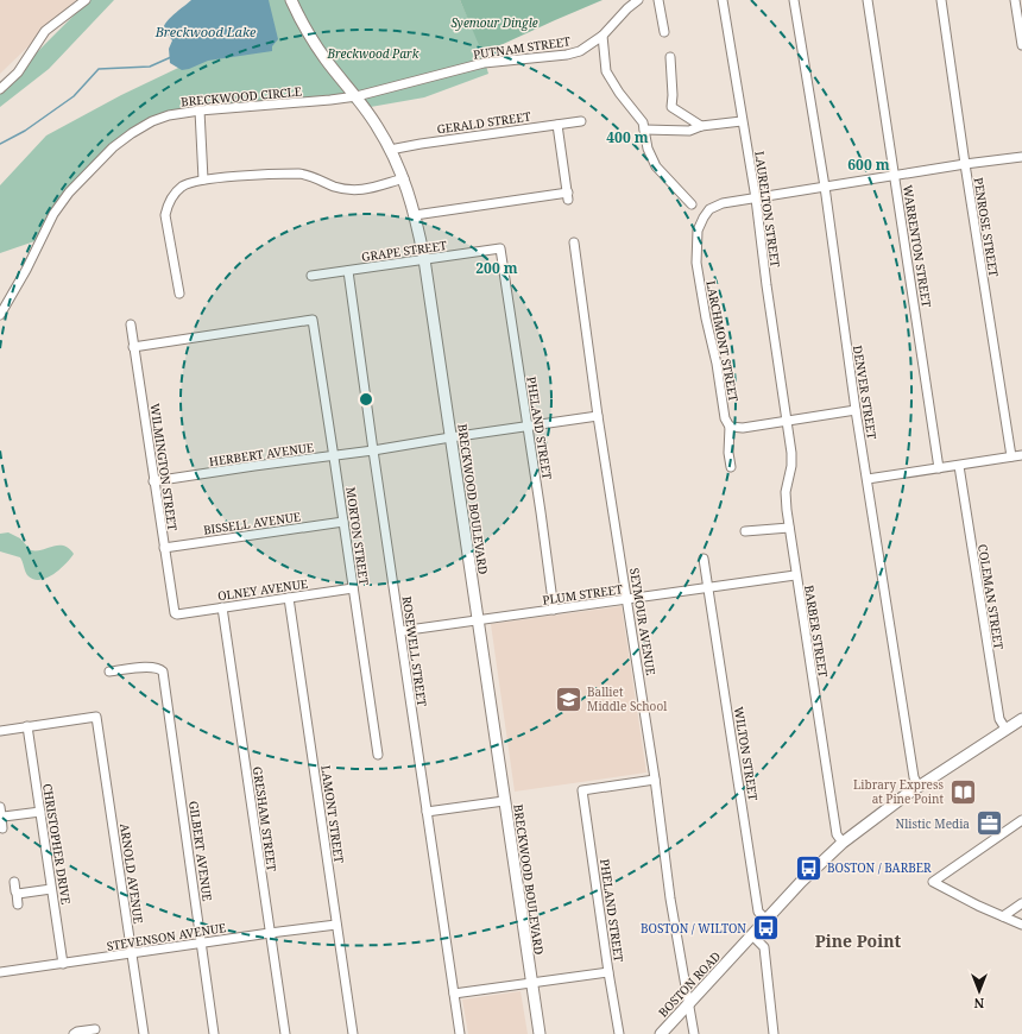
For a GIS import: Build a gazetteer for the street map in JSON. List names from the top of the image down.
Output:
{
  "streets": {
    "main road": ["BRECKWOOD BOULEVARD", "BOSTON ROAD"],
    "street": [
      "PUTNAM STREET",
      "BRECKWOOD CIRCLE",
      "GERALD STREET",
      "LAURELTON STREET",
      "PENROSE STREET",
      "WARRENTON STREET",
      "GRAPE STREET",
      "LARCHMONT STREET",
      "DENVER STREET",
      "PHELAND STREET",
      "HERBERT AVENUE",
      "WILMINGTON STREET",
      "BISSELL AVENUE",
      "MORTON STREET",
      "OLNEY AVENUE",
      "PLUM STREET",
      "COLEMAN STREET",
      "SEYMOUR AVENUE",
      "BARBER STREET",
      "ROSEWELL STREET",
      "WILTON STREET",
      "LAMONT STREET",
      "GRESHAM STREET",
      "CHRISTOPHER DRIVE",
      "GILBERT AVENUE",
      "ARNOLD AVENUE",
      "STEVENSON AVENUE"
    ]
  },
  "crossings": [
    ["PUTNAM STREET", "BRECKWOOD CIRCLE"],
    ["PUTNAM STREET", "BRECKWOOD BOULEVARD"],
    ["BRECKWOOD CIRCLE", "BRECKWOOD BOULEVARD"],
    ["GERALD STREET", "BRECKWOOD BOULEVARD"],
    ["LAURELTON STREET", "LARCHMONT STREET"],
    ["LAURELTON STREET", "BARBER STREET"],
    ["GRAPE STREET", "PHELAND STREET"],
    ["GRAPE STREET", "BRECKWOOD BOULEVARD"],
    ["GRAPE STREET", "ROSEWELL STREET"],
    ["DENVER STREET", "BOSTON ROAD"],
    ["PHELAND STREET", "HERBERT AVENUE"],
    ["PHELAND STREET", "PLUM STREET"],
    ["PHELAND STREET", "SEYMOUR AVENUE"],
    ["HERBERT AVENUE", "WILMINGTON STREET"],
    ["HERBERT AVENUE", "BRECKWOOD BOULEVARD"],
    ["HERBERT AVENUE", "MORTON STREET"],
    ["HERBERT AVENUE", "SEYMOUR AVENUE"],
    ["HERBERT AVENUE", "ROSEWELL STREET"],
    ["WILMINGTON STREET", "BISSELL AVENUE"],
    ["WILMINGTON STREET", "MORTON STREET"],
    ["WILMINGTON STREET", "OLNEY AVENUE"],
    ["BRECKWOOD BOULEVARD", "PLUM STREET"],
    ["BISSELL AVENUE", "MORTON STREET"],
    ["MORTON STREET", "OLNEY AVENUE"],
    ["OLNEY AVENUE", "LAMONT STREET"],
    ["OLNEY AVENUE", "GRESHAM STREET"],
    ["PLUM STREET", "SEYMOUR AVENUE"],
    ["PLUM STREET", "BARBER STREET"],
    ["PLUM STREET", "ROSEWELL STREET"],
    ["PLUM STREET", "WILTON STREET"],
    ["COLEMAN STREET", "BOSTON ROAD"],
    ["SEYMOUR AVENUE", "BOSTON ROAD"],
    ["BARBER STREET", "BOSTON ROAD"],
    ["WILTON STREET", "BOSTON ROAD"],
    ["LAMONT STREET", "STEVENSON AVENUE"],
    ["GRESHAM STREET", "STEVENSON AVENUE"],
    ["CHRISTOPHER DRIVE", "ARNOLD AVENUE"],
    ["CHRISTOPHER DRIVE", "STEVENSON AVENUE"],
    ["GILBERT AVENUE", "STEVENSON AVENUE"],
    ["ARNOLD AVENUE", "STEVENSON AVENUE"]
  ],
  "districts": ["Pine Point"],
  "water": ["Breckwood Lake"],
  "parks": ["Syemour Dingle", "Breckwood Park"],
  "places": {
    "school or university": ["Balliet Middle School"],
    "library": ["Library Express at Pine Point"],
    "office": ["Nlistic Media"],
    "bus stop": ["BOSTON / BARBER", "BOSTON / WILTON"]
  },
  "north": "bottom",
  "rings": ["400 m", "600 m", "200 m"]
}
